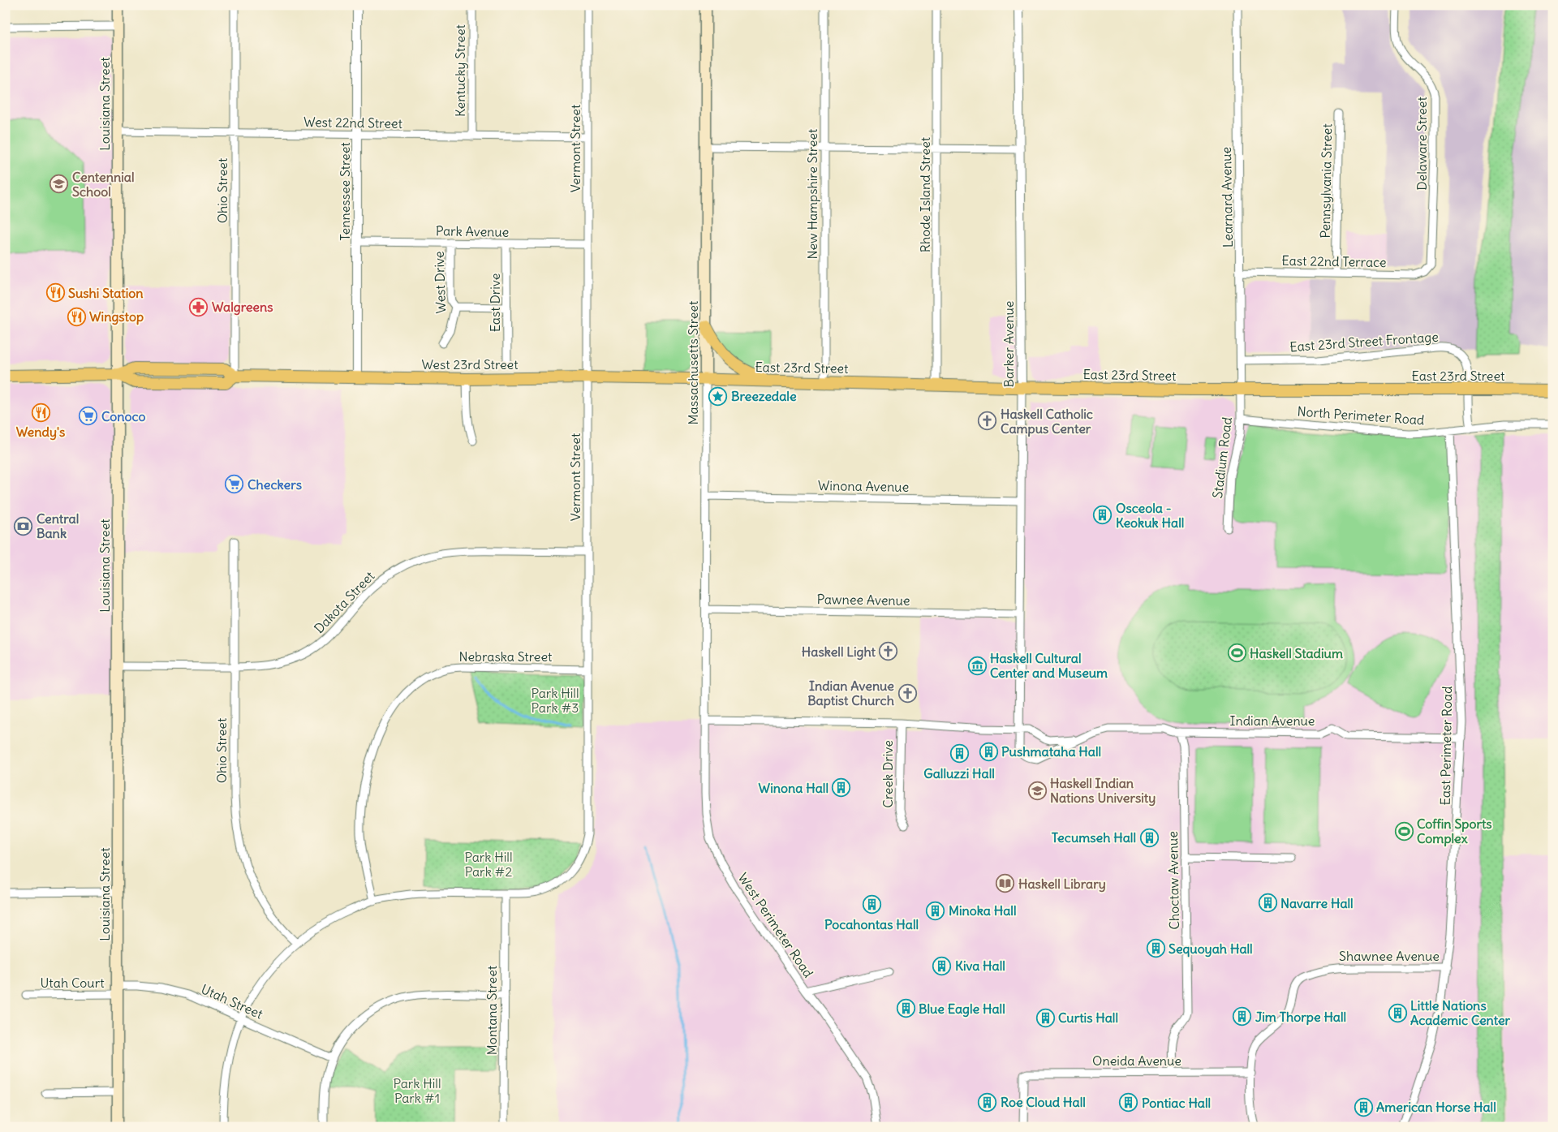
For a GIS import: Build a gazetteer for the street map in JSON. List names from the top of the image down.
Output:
{
  "streets": {
    "main road": [
      "Louisiana Street",
      "Massachusetts Street",
      "West 23rd Street",
      "East 23rd Street"
    ],
    "street": [
      "Kentucky Street",
      "West 22nd Street",
      "Delaware Street",
      "Vermont Street",
      "Pennsylvania Street",
      "Ohio Street",
      "Tennessee Street",
      "New Hampshire Street",
      "Rhode Island Street",
      "Learnard Avenue",
      "Park Avenue",
      "East 22nd Terrace",
      "West Drive",
      "East Drive",
      "East 23rd Street Frontage",
      "Barker Avenue",
      "North Perimeter Road",
      "Stadium Road",
      "Winona Avenue",
      "Pawnee Avenue",
      "Dakota Street",
      "Nebraska Street",
      "Indian Avenue",
      "East Perimeter Road",
      "Creek Drive",
      "Choctaw Avenue",
      "West Perimeter Road",
      "Shawnee Avenue",
      "Utah Court",
      "Utah Street",
      "Montana Street",
      "Oneida Avenue"
    ]
  },
  "crossings": [
    ["Kentucky Street", "West 22nd Street"],
    ["Louisiana Street", "West 22nd Street"],
    ["Louisiana Street", "West 23rd Street"],
    ["Louisiana Street", "Dakota Street"],
    ["Louisiana Street", "Utah Court"],
    ["Louisiana Street", "Utah Street"],
    ["West 22nd Street", "Vermont Street"],
    ["West 22nd Street", "Ohio Street"],
    ["West 22nd Street", "Tennessee Street"],
    ["Delaware Street", "East 22nd Terrace"],
    ["Vermont Street", "Ohio Street"],
    ["Vermont Street", "Park Avenue"],
    ["Vermont Street", "West 23rd Street"],
    ["Vermont Street", "Dakota Street"],
    ["Vermont Street", "Nebraska Street"],
    ["Vermont Street", "Utah Street"],
    ["Vermont Street", "Montana Street"],
    ["Pennsylvania Street", "East 22nd Terrace"],
    ["Ohio Street", "West 23rd Street"],
    ["Ohio Street", "Dakota Street"],
    ["Tennessee Street", "Park Avenue"],
    ["Tennessee Street", "West 23rd Street"],
    ["New Hampshire Street", "East 23rd Street"],
    ["Rhode Island Street", "East 23rd Street"],
    ["Learnard Avenue", "East 22nd Terrace"],
    ["Learnard Avenue", "East 23rd Street Frontage"],
    ["Learnard Avenue", "East 23rd Street"],
    ["Learnard Avenue", "Stadium Road"],
    ["Park Avenue", "West Drive"],
    ["Park Avenue", "East Drive"],
    ["East 23rd Street Frontage", "North Perimeter Road"],
    ["Barker Avenue", "East 23rd Street"],
    ["Barker Avenue", "Winona Avenue"],
    ["Barker Avenue", "Pawnee Avenue"],
    ["Barker Avenue", "Indian Avenue"],
    ["Massachusetts Street", "West 23rd Street"],
    ["Massachusetts Street", "East 23rd Street"],
    ["Massachusetts Street", "Winona Avenue"],
    ["Massachusetts Street", "Pawnee Avenue"],
    ["Massachusetts Street", "Indian Avenue"],
    ["Massachusetts Street", "West Perimeter Road"],
    ["West 23rd Street", "East 23rd Street"],
    ["East 23rd Street", "Stadium Road"],
    ["North Perimeter Road", "Stadium Road"],
    ["North Perimeter Road", "East Perimeter Road"],
    ["Indian Avenue", "East Perimeter Road"],
    ["Indian Avenue", "Creek Drive"],
    ["Indian Avenue", "Choctaw Avenue"],
    ["Indian Avenue", "West Perimeter Road"],
    ["East Perimeter Road", "Shawnee Avenue"],
    ["Choctaw Avenue", "Oneida Avenue"],
    ["Shawnee Avenue", "Oneida Avenue"],
    ["Utah Court", "Utah Street"]
  ],
  "parks": ["Park Hill Park #3", "Park Hill Park #2", "Park Hill Park #1"],
  "places": {
    "school or university": ["Centennial School", "Haskell Indian Nations University"],
    "restaurant": ["Sushi Station", "Wingstop", "Wendy's"],
    "pharmacy": ["Walgreens"],
    "place": ["Breezedale"],
    "supermarket": ["Conoco", "Checkers"],
    "church": ["Haskell Catholic Campus Center", "Haskell Light", "Indian Avenue Baptist Church"],
    "building": [
      "Osceola - Keokuk Hall",
      "Pushmataha Hall",
      "Galluzzi Hall",
      "Winona Hall",
      "Tecumseh Hall",
      "Navarre Hall",
      "Pocahontas Hall",
      "Minoka Hall",
      "Sequoyah Hall",
      "Kiva Hall",
      "Blue Eagle Hall",
      "Little Nations Academic Center",
      "Jim Thorpe Hall",
      "Curtis Hall",
      "Roe Cloud Hall",
      "Pontiac Hall",
      "American Horse Hall"
    ],
    "bank": ["Central Bank"],
    "sports": ["Haskell Stadium", "Coffin Sports Complex"],
    "museum": ["Haskell Cultural Center and Museum"],
    "library": ["Haskell Library"]
  }
}
